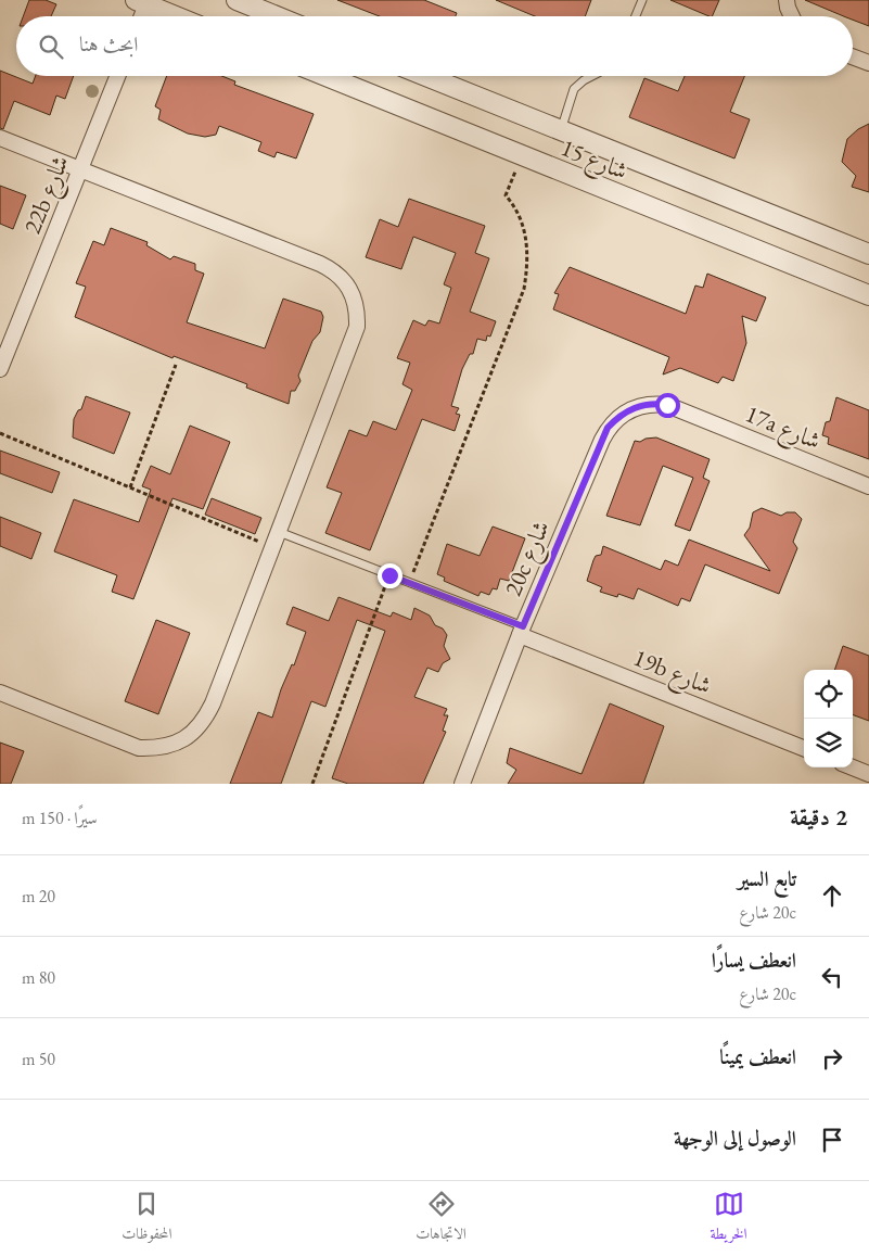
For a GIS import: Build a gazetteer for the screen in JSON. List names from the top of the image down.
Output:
{
  "streets": {
    "street": [
      "شارع 15",
      "22b شارع",
      "17a شارع",
      "20c شارع",
      "19b شارع"
    ]
  },
  "crossings": [
    ["17a شارع", "20c شارع"],
    ["20c شارع", "19b شارع"]
  ],
  "page": {
    "search": "ابحث هنا",
    "heading": ["2 دقيقة", "سيرًا · 150 m"],
    "list": [
      ["تابع السير", "20c شارع", "20 m"],
      ["انعطف يسارًا", "20c شارع", "80 m"],
      ["انعطف يمينًا", "50 m"],
      "الوصول إلى الوجهة"
    ],
    "nav": ["الخريطة", "الاتجاهات", "المحفوظات"]
  }
}
